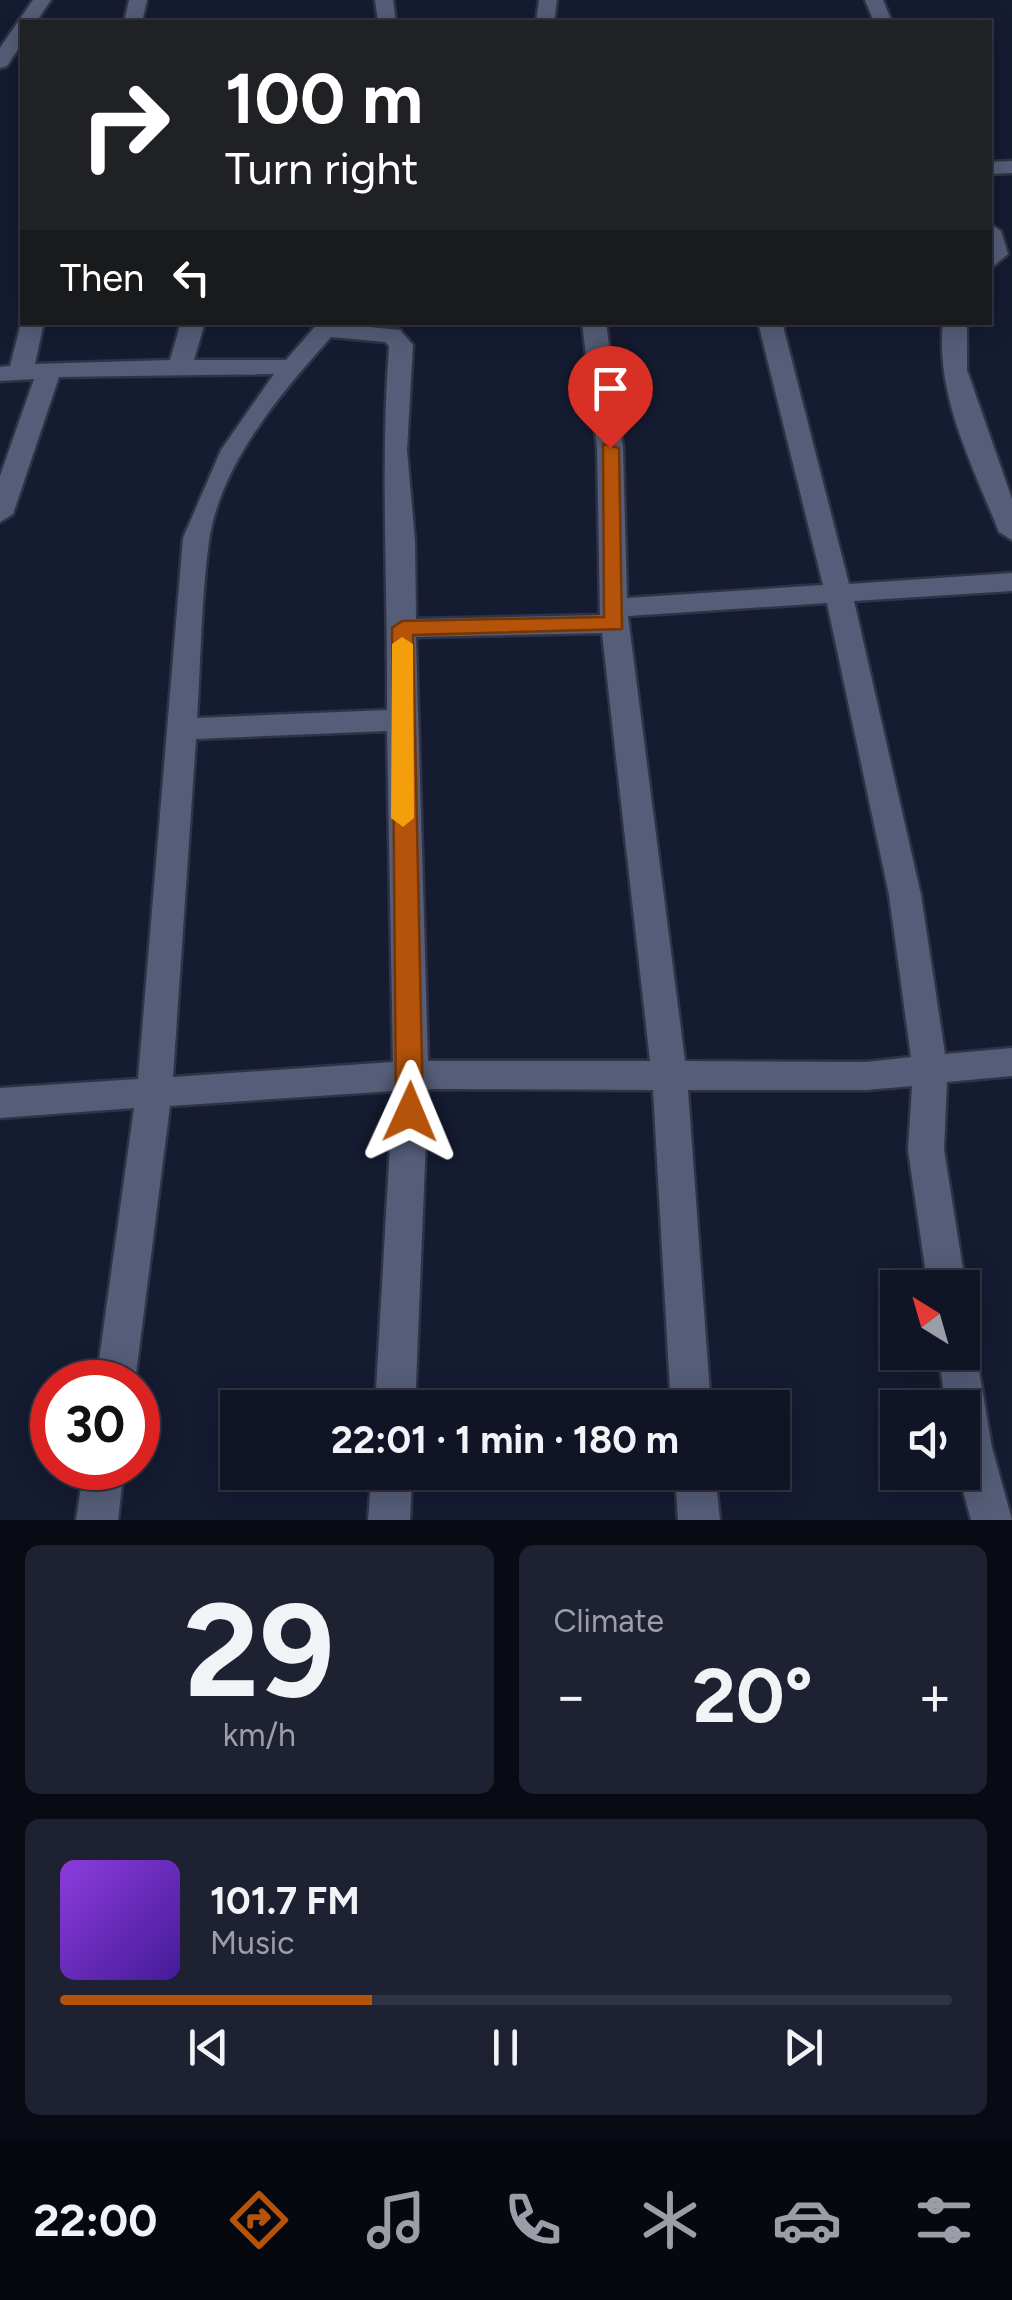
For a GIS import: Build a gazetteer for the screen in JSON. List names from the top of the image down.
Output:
{
  "north": "top left",
  "page": {
    "turn": ["100 m", "Turn right"],
    "then": "Then",
    "limit": "30",
    "trip": "22:01 · 1 min · 180 m",
    "tile": [
      ["29", "km/h"],
      "Climate"
    ],
    "heat": ["−", "20°", "+"],
    "song": ["101.7 FM", "Music"],
    "tabs": "22:00"
  }
}
